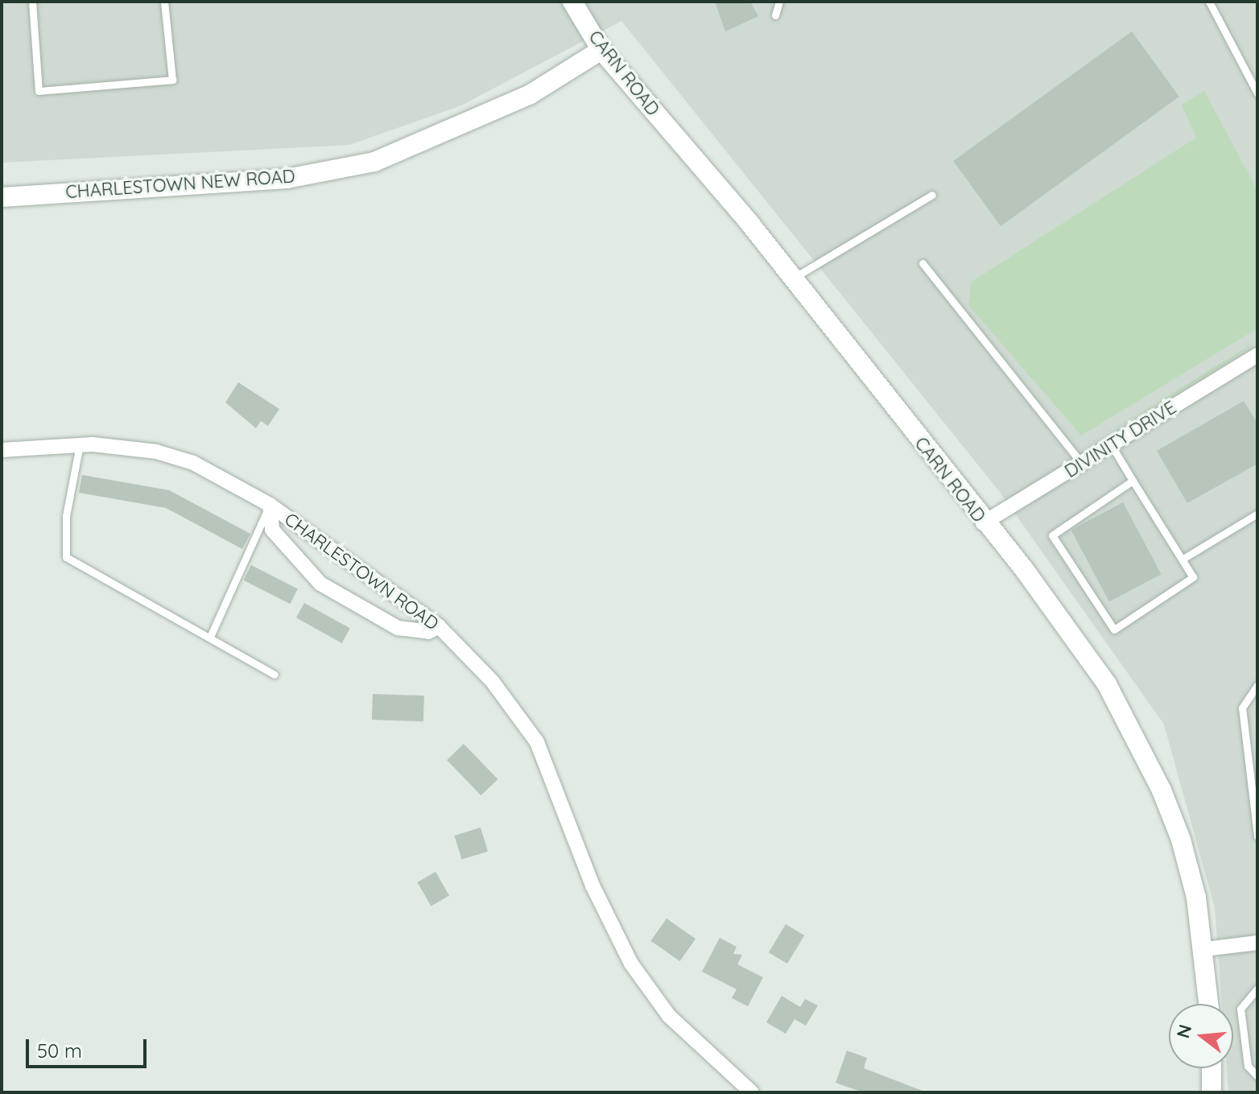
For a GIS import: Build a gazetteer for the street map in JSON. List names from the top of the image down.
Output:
{
  "streets": {
    "main road": ["CARN ROAD", "CHARLESTOWN NEW ROAD"],
    "street": ["DIVINITY DRIVE", "CHARLESTOWN ROAD"]
  },
  "crossings": [
    ["CARN ROAD", "CHARLESTOWN NEW ROAD"],
    ["CARN ROAD", "DIVINITY DRIVE"]
  ],
  "scale_bar": "50 m",
  "north": "left"
}
